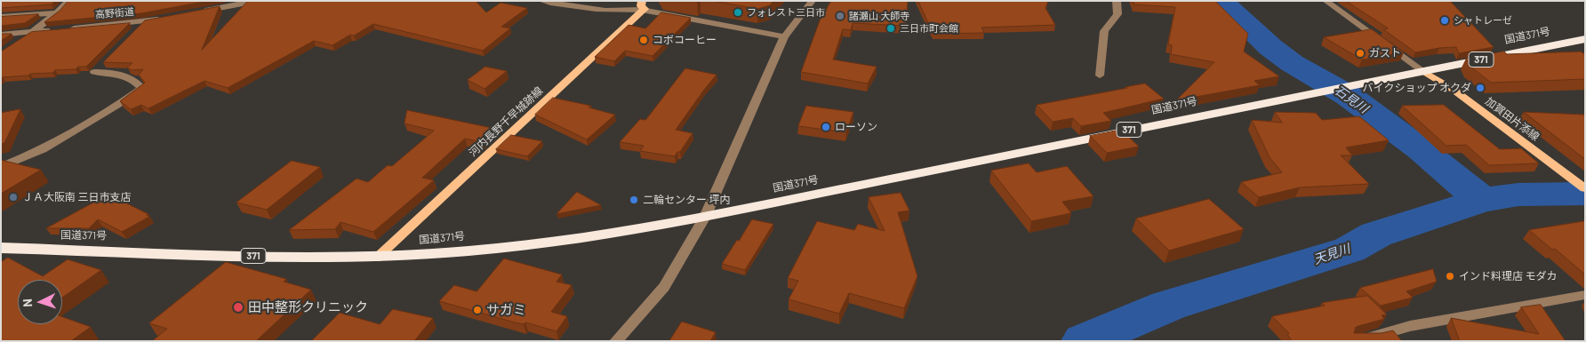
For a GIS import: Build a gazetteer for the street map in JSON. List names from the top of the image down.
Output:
{
  "streets": {
    "highway": ["国道371号", "371"],
    "main road": ["加賀田片添線", "河内長野千早城跡線"],
    "street": ["高野街道"]
  },
  "crossings": [
    ["国道371号", "加賀田片添線"],
    ["国道371号", "河内長野千早城跡線"]
  ],
  "water": ["石見川", "天見川"],
  "places": [
    "フォレスト三日市",
    "諸瀬山 大師寺",
    "シャトレーゼ",
    "三日市町会館",
    "コボコーヒー",
    "ガスト",
    "バイクショップ オクダ",
    "ローソン",
    "ＪＡ大阪南 三日市支店",
    "二輪センター 坪内",
    "インド料理店 モダカ",
    "田中整形クリニック",
    "サガミ"
  ],
  "north": "left"
}
